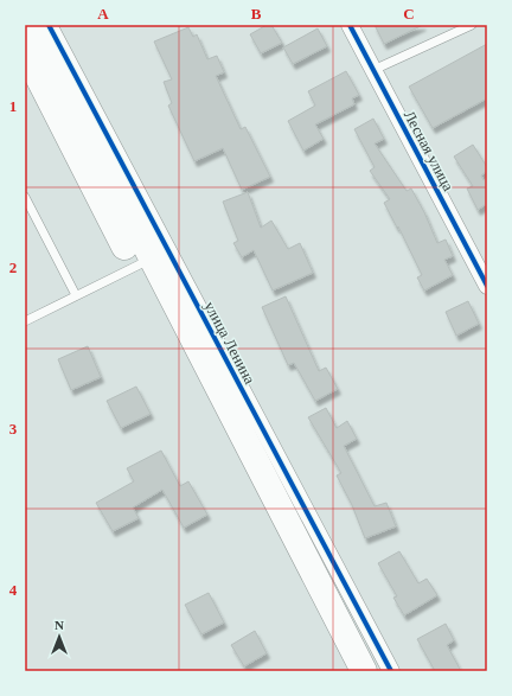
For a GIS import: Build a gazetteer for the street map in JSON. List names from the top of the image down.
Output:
{
  "streets": {
    "main road": ["улица Ленина"],
    "street": ["Лесная улица"]
  },
  "north": "top",
  "grid": {
    "columns": ["A", "B", "C"],
    "rows": [
      "1",
      "2",
      "3",
      "4"
    ]
  }
}
